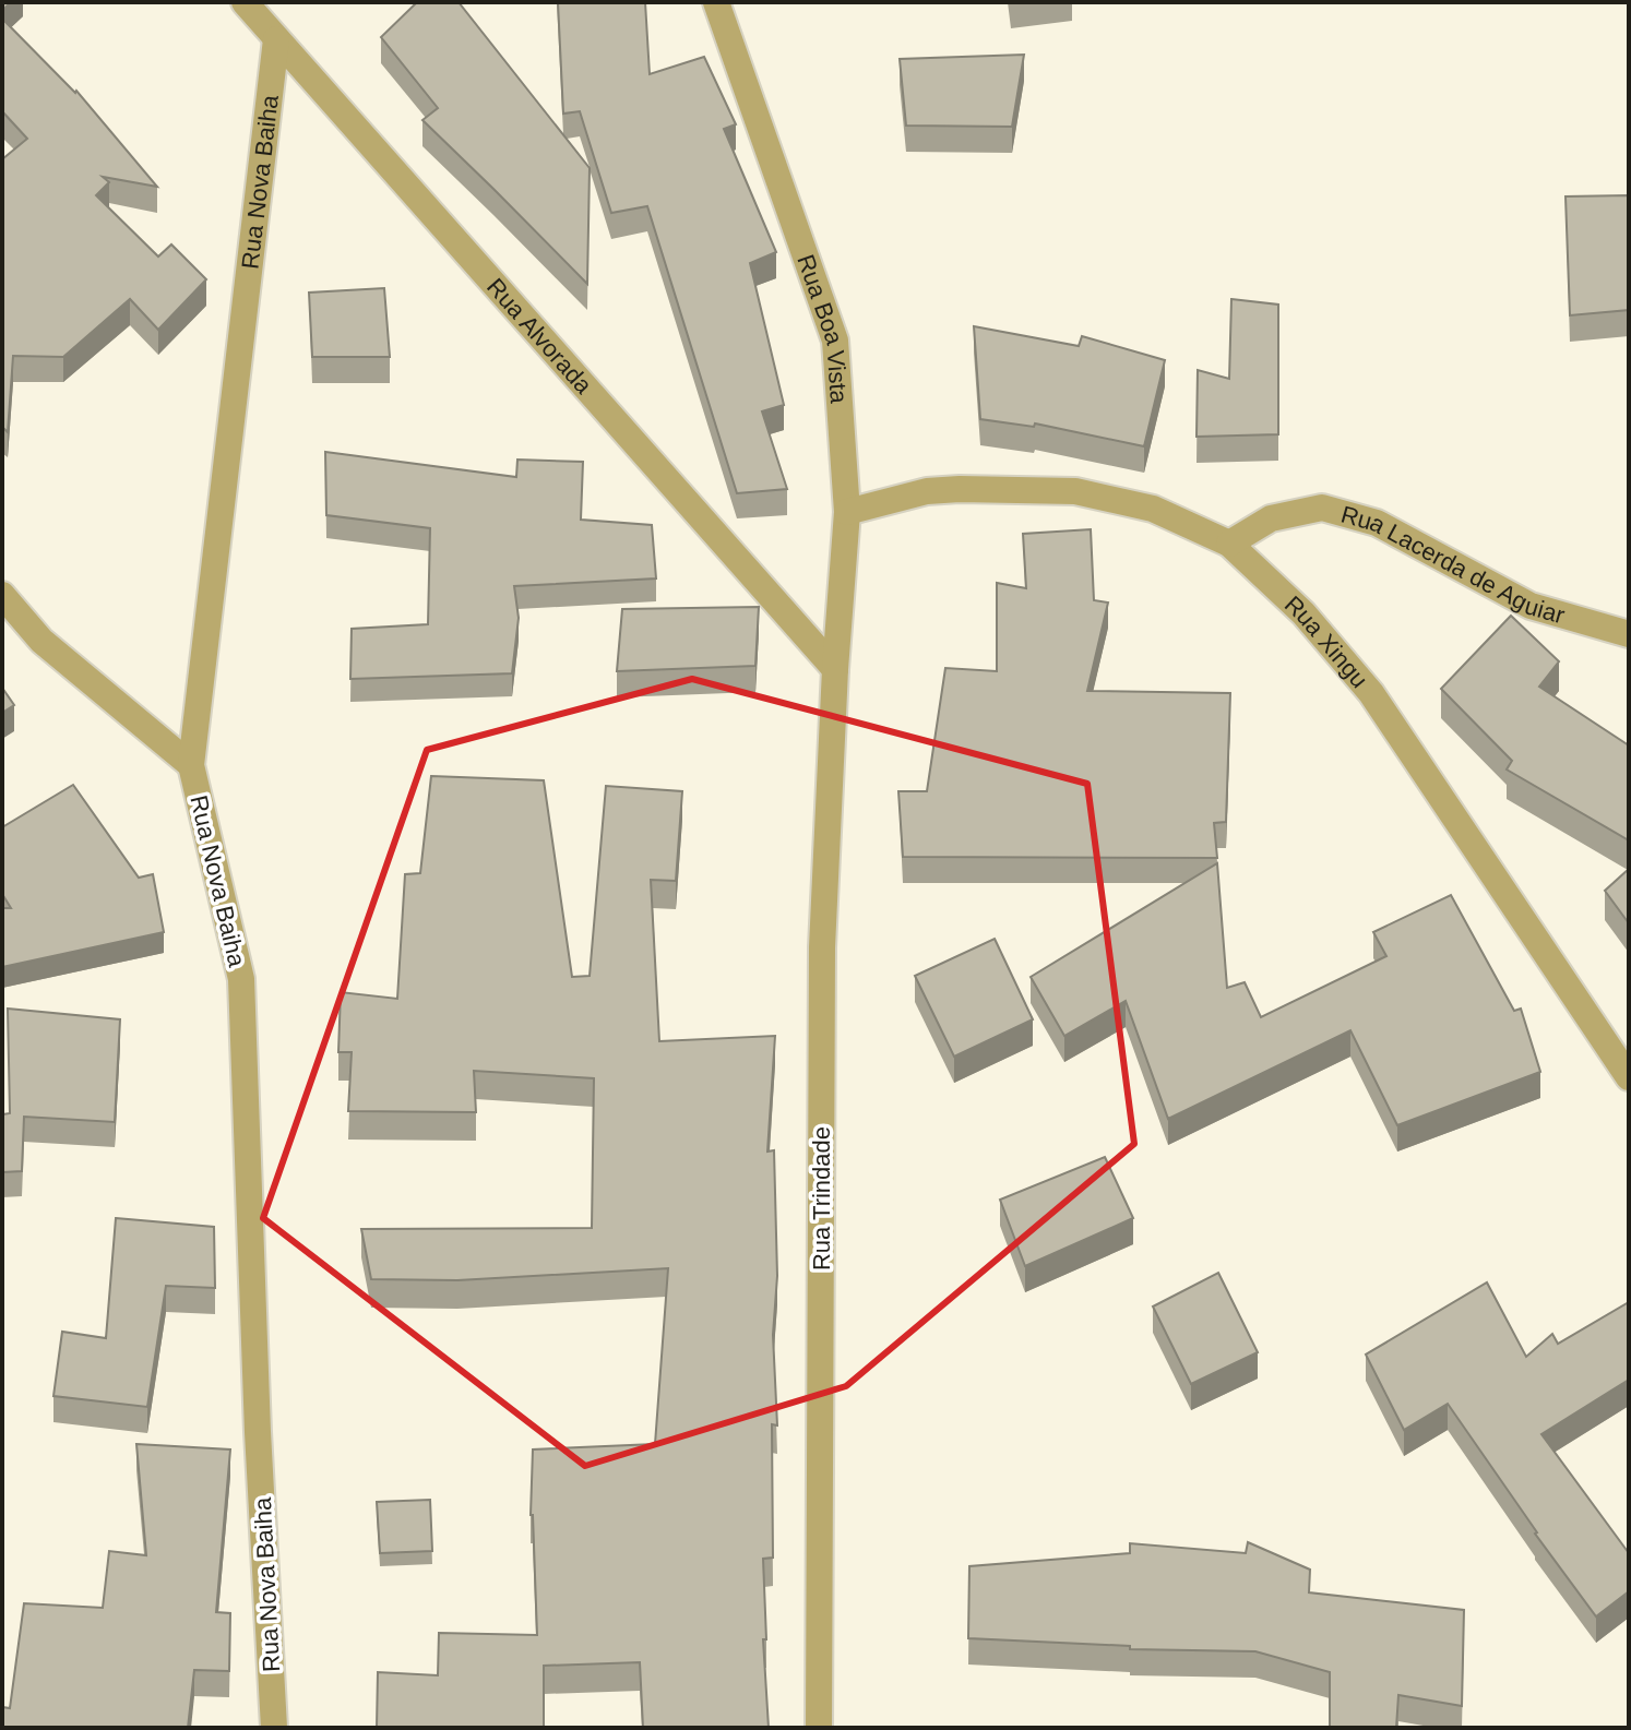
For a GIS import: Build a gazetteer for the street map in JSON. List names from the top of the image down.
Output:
{
  "streets": {
    "street": [
      "Rua Nova Baiha",
      "Rua Boa Vista",
      "Rua Alvorada",
      "Rua Lacerda de Aguiar",
      "Rua Xingu",
      "Rua Trindade"
    ]
  },
  "crossings": [
    ["Rua Nova Baiha", "Rua Alvorada"],
    ["Rua Boa Vista", "Rua Alvorada"],
    ["Rua Boa Vista", "Rua Xingu"],
    ["Rua Boa Vista", "Rua Trindade"],
    ["Rua Alvorada", "Rua Trindade"],
    ["Rua Lacerda de Aguiar", "Rua Xingu"]
  ]
}
